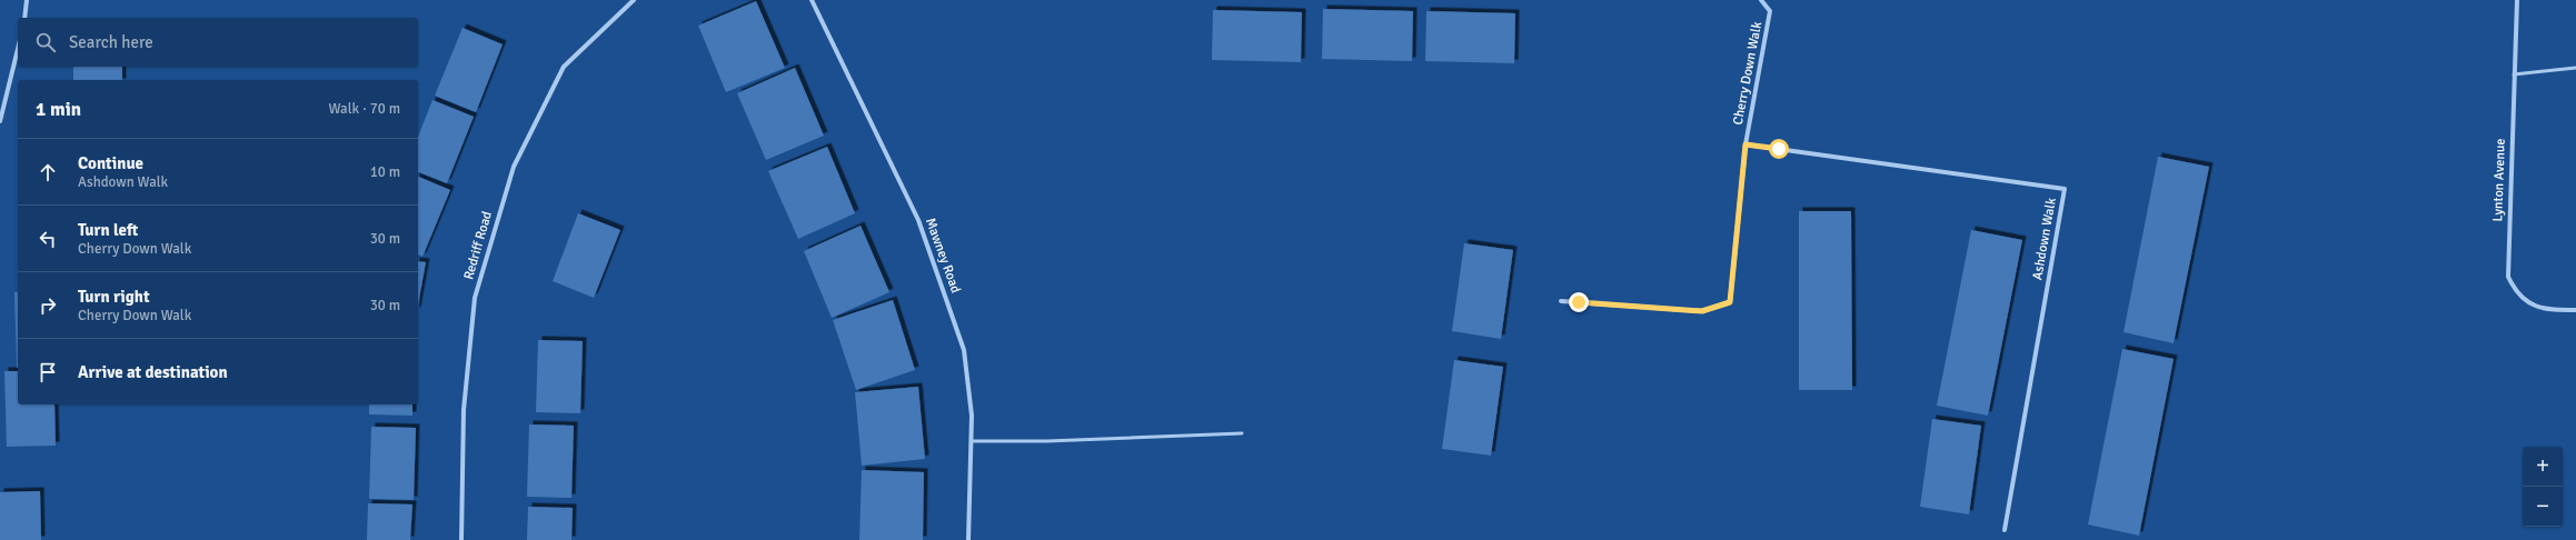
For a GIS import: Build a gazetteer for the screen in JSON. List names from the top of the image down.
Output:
{
  "streets": {
    "street": [
      "Cherry Down Walk",
      "Lynton Avenue",
      "Ashdown Walk",
      "Redriff Road",
      "Mawney Road"
    ]
  },
  "crossings": [
    ["Cherry Down Walk", "Ashdown Walk"]
  ],
  "page": {
    "search": "Search here",
    "heading": ["1 min", "Walk · 70 m"],
    "list": [
      ["Continue", "Ashdown Walk", "10 m"],
      ["Turn left", "Cherry Down Walk", "30 m"],
      ["Turn right", "Cherry Down Walk", "30 m"],
      "Arrive at destination"
    ],
    "map_buttons": ["+", "−"]
  }
}
